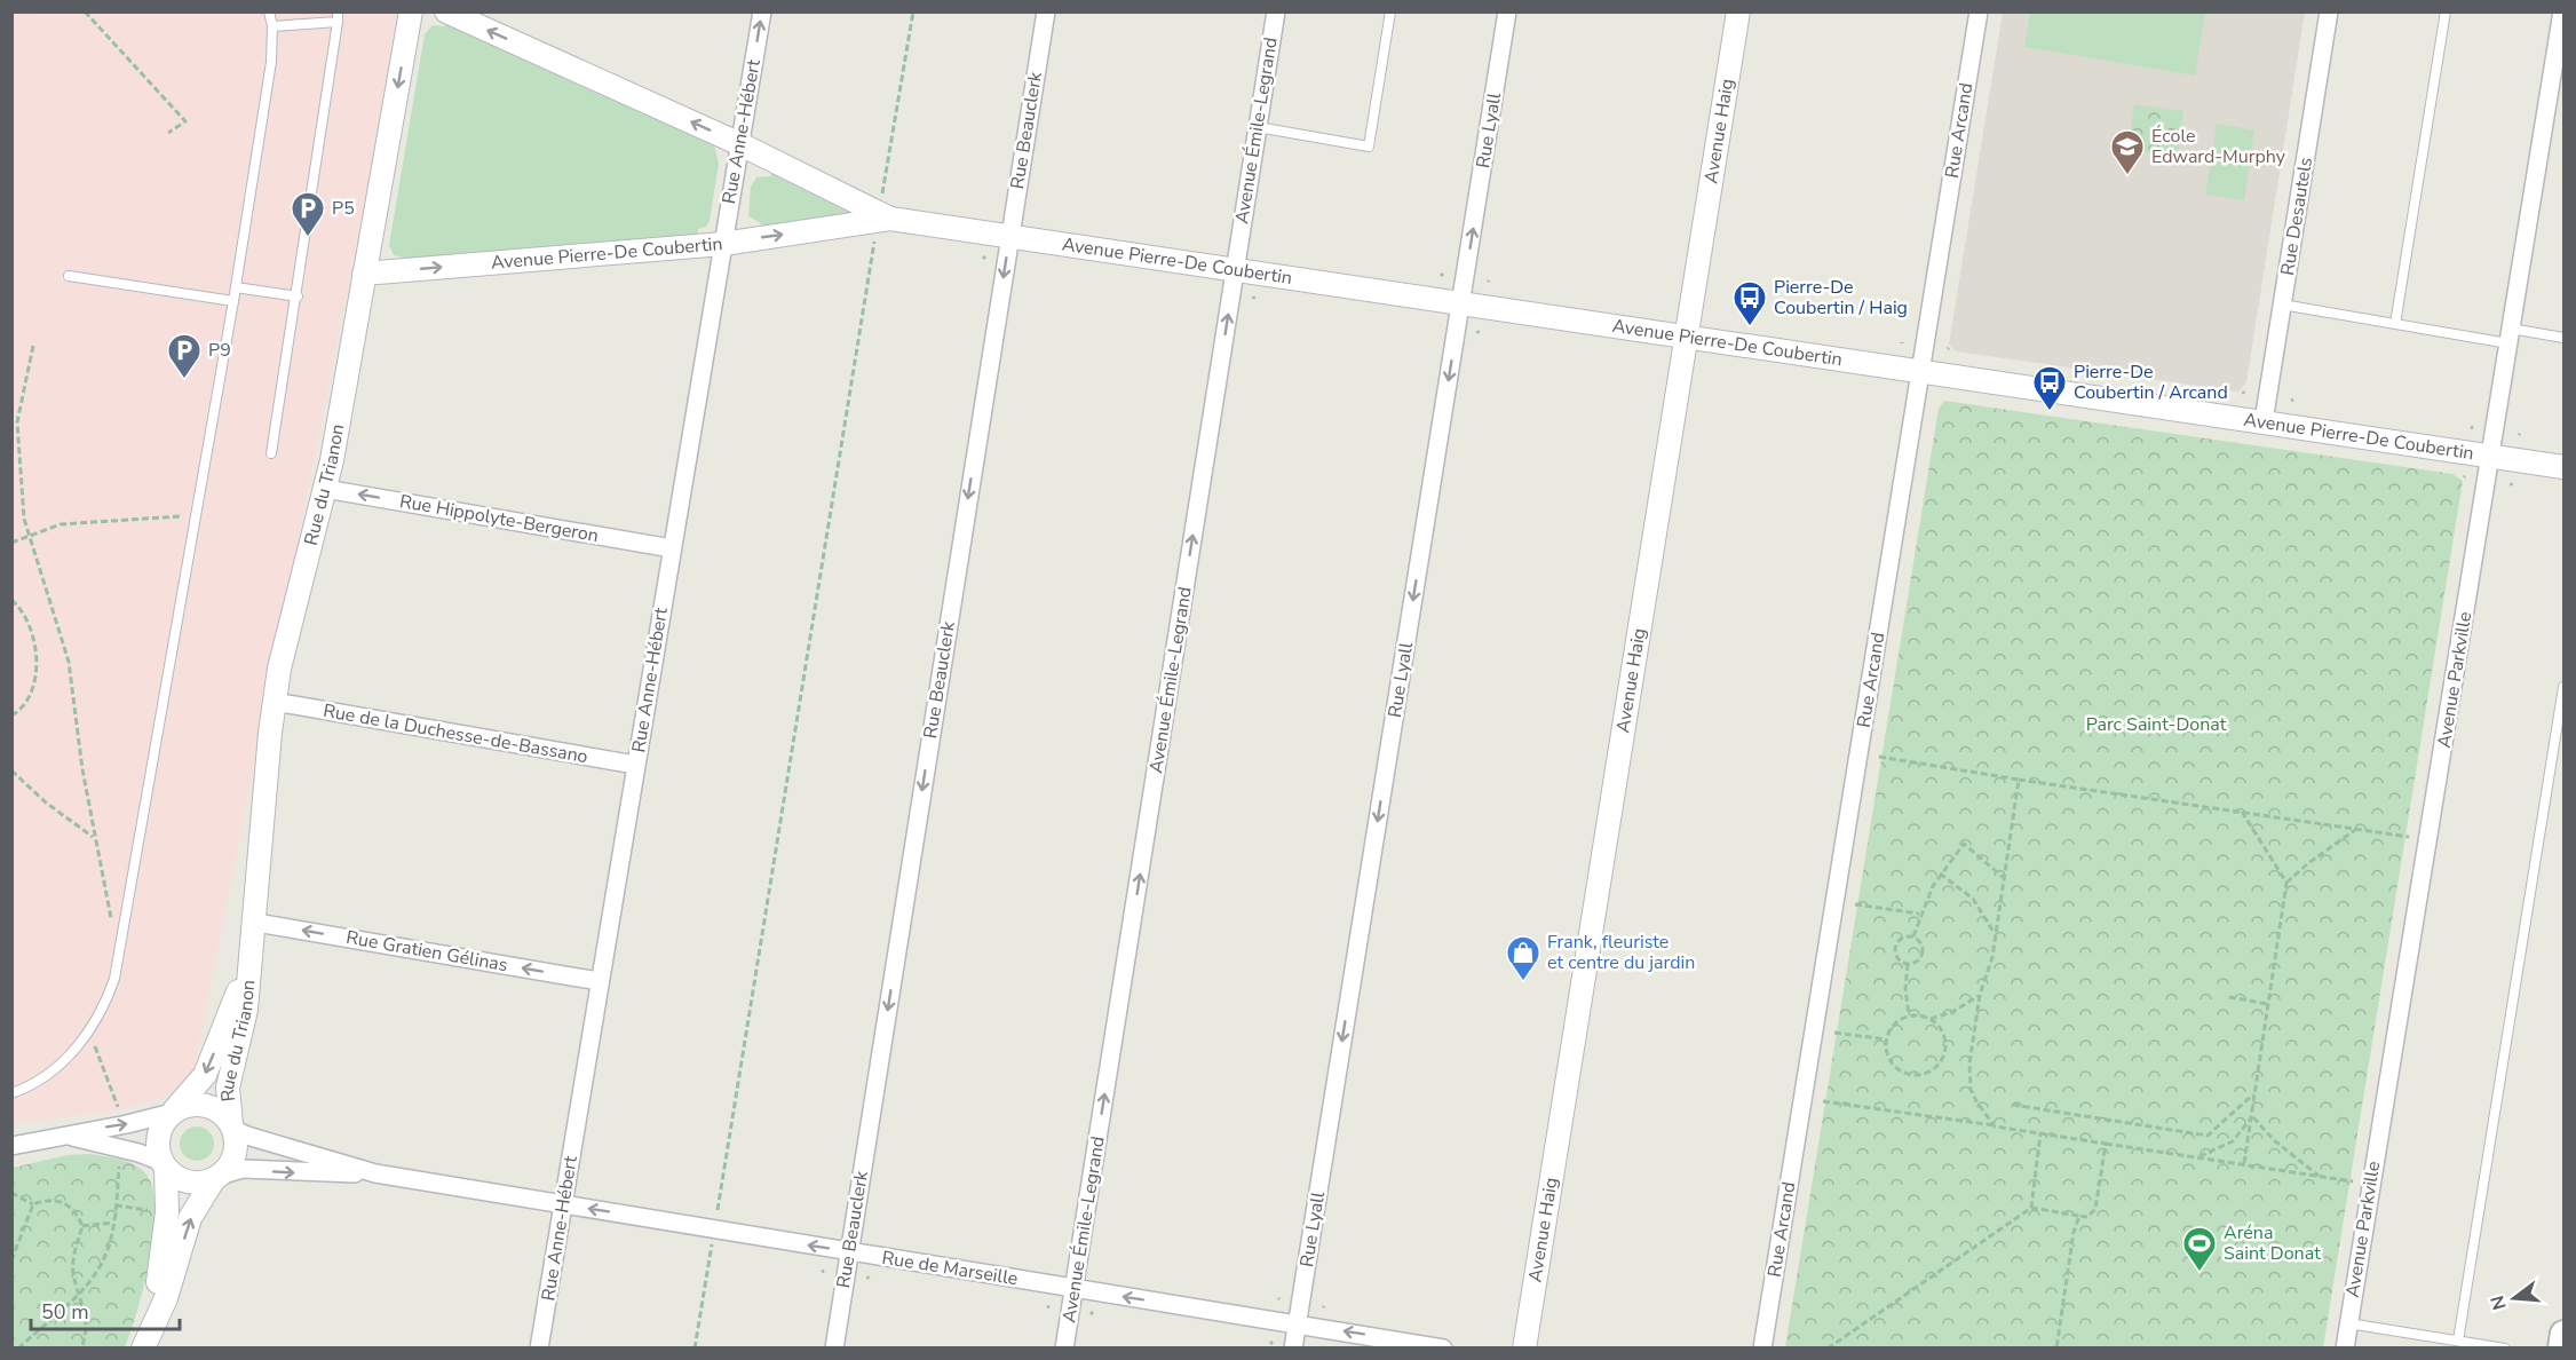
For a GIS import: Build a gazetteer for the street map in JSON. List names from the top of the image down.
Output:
{
  "streets": {
    "street": [
      "Rue Beauclerk",
      "Avenue Émile-Legrand",
      "Rue Lyall",
      "Avenue Haig",
      "Rue Arcand",
      "Rue Anne-Hébert",
      "Rue Desautels",
      "Avenue Pierre-De Coubertin",
      "Rue du Trianon",
      "Rue Hippolyte-Bergeron",
      "Avenue Parkville",
      "Rue de la Duchesse-de-Bassano",
      "Rue Gratien Gélinas",
      "Rue de Marseille"
    ]
  },
  "crossings": [
    ["Rue Beauclerk", "Avenue Pierre-De Coubertin"],
    ["Rue Beauclerk", "Rue de Marseille"],
    ["Avenue Émile-Legrand", "Avenue Pierre-De Coubertin"],
    ["Avenue Émile-Legrand", "Rue de Marseille"],
    ["Rue Lyall", "Avenue Pierre-De Coubertin"],
    ["Rue Lyall", "Rue de Marseille"],
    ["Avenue Haig", "Avenue Pierre-De Coubertin"],
    ["Rue Arcand", "Avenue Pierre-De Coubertin"],
    ["Rue Anne-Hébert", "Avenue Pierre-De Coubertin"],
    ["Rue Anne-Hébert", "Rue Hippolyte-Bergeron"],
    ["Rue Anne-Hébert", "Rue de la Duchesse-de-Bassano"],
    ["Rue Anne-Hébert", "Rue Gratien Gélinas"],
    ["Rue Anne-Hébert", "Rue de Marseille"],
    ["Rue Desautels", "Avenue Pierre-De Coubertin"],
    ["Avenue Pierre-De Coubertin", "Rue du Trianon"],
    ["Avenue Pierre-De Coubertin", "Avenue Parkville"],
    ["Rue du Trianon", "Rue Hippolyte-Bergeron"],
    ["Rue du Trianon", "Rue de la Duchesse-de-Bassano"],
    ["Rue du Trianon", "Rue Gratien Gélinas"],
    ["Rue du Trianon", "Rue de Marseille"]
  ],
  "one_way": [
    "Rue Beauclerk",
    "Avenue Émile-Legrand",
    "Rue Hippolyte-Bergeron",
    "Rue Gratien Gélinas"
  ],
  "parks": ["Parc Saint-Donat"],
  "places": {
    "school or university": ["École Edward-Murphy"],
    "parking": ["P5", "P9"],
    "bus stop": ["Pierre-De Coubertin / Haig", "Pierre-De Coubertin / Arcand"],
    "shop": ["Frank, fleuriste et centre du jardin"],
    "sports": ["Aréna Saint Donat"]
  },
  "scale_bar": "50 m",
  "north": "left"
}
